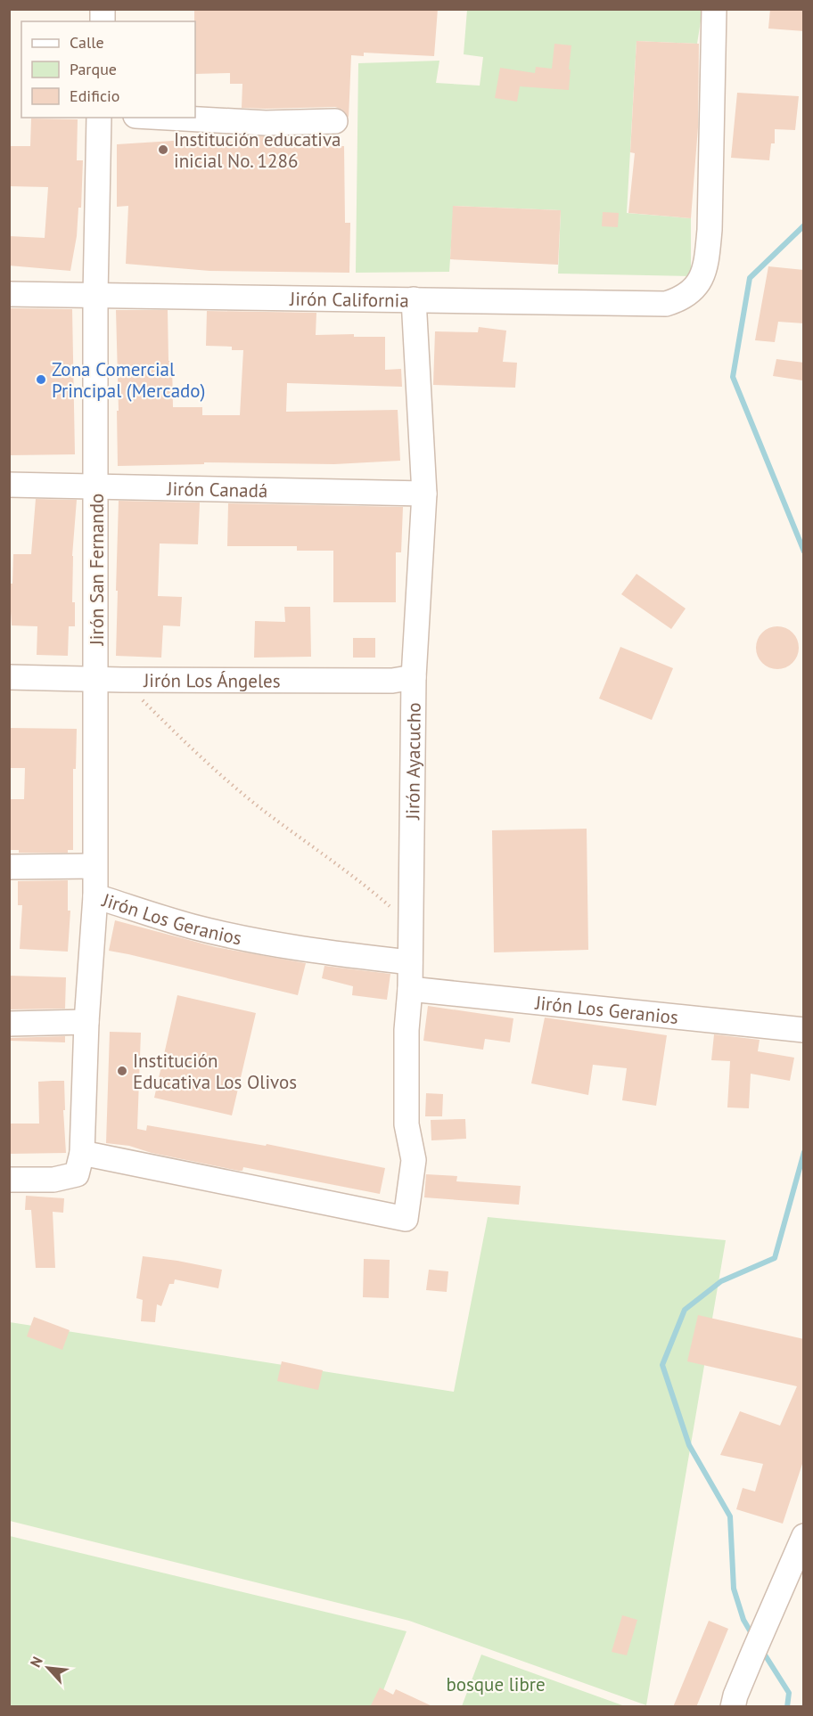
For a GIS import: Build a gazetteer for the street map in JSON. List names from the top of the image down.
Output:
{
  "streets": {
    "street": [
      "Jirón California",
      "Jirón Canadá",
      "Jirón San Fernando",
      "Jirón Los Ángeles",
      "Jirón Ayacucho",
      "Jirón Los Geranios"
    ]
  },
  "crossings": [
    ["Jirón California", "Jirón San Fernando"],
    ["Jirón California", "Jirón Ayacucho"],
    ["Jirón Canadá", "Jirón San Fernando"],
    ["Jirón Canadá", "Jirón Ayacucho"],
    ["Jirón San Fernando", "Jirón Los Ángeles"],
    ["Jirón San Fernando", "Jirón Ayacucho"],
    ["Jirón San Fernando", "Jirón Los Geranios"],
    ["Jirón Los Ángeles", "Jirón Ayacucho"],
    ["Jirón Ayacucho", "Jirón Los Geranios"]
  ],
  "parks": ["bosque libre"],
  "places": ["Institución educativa inicial No. 1286", "Zona Comercial Principal (Mercado)", "Institución Educativa Los Olivos"],
  "legend": ["Calle", "Parque", "Edificio"],
  "north": "top left"
}
